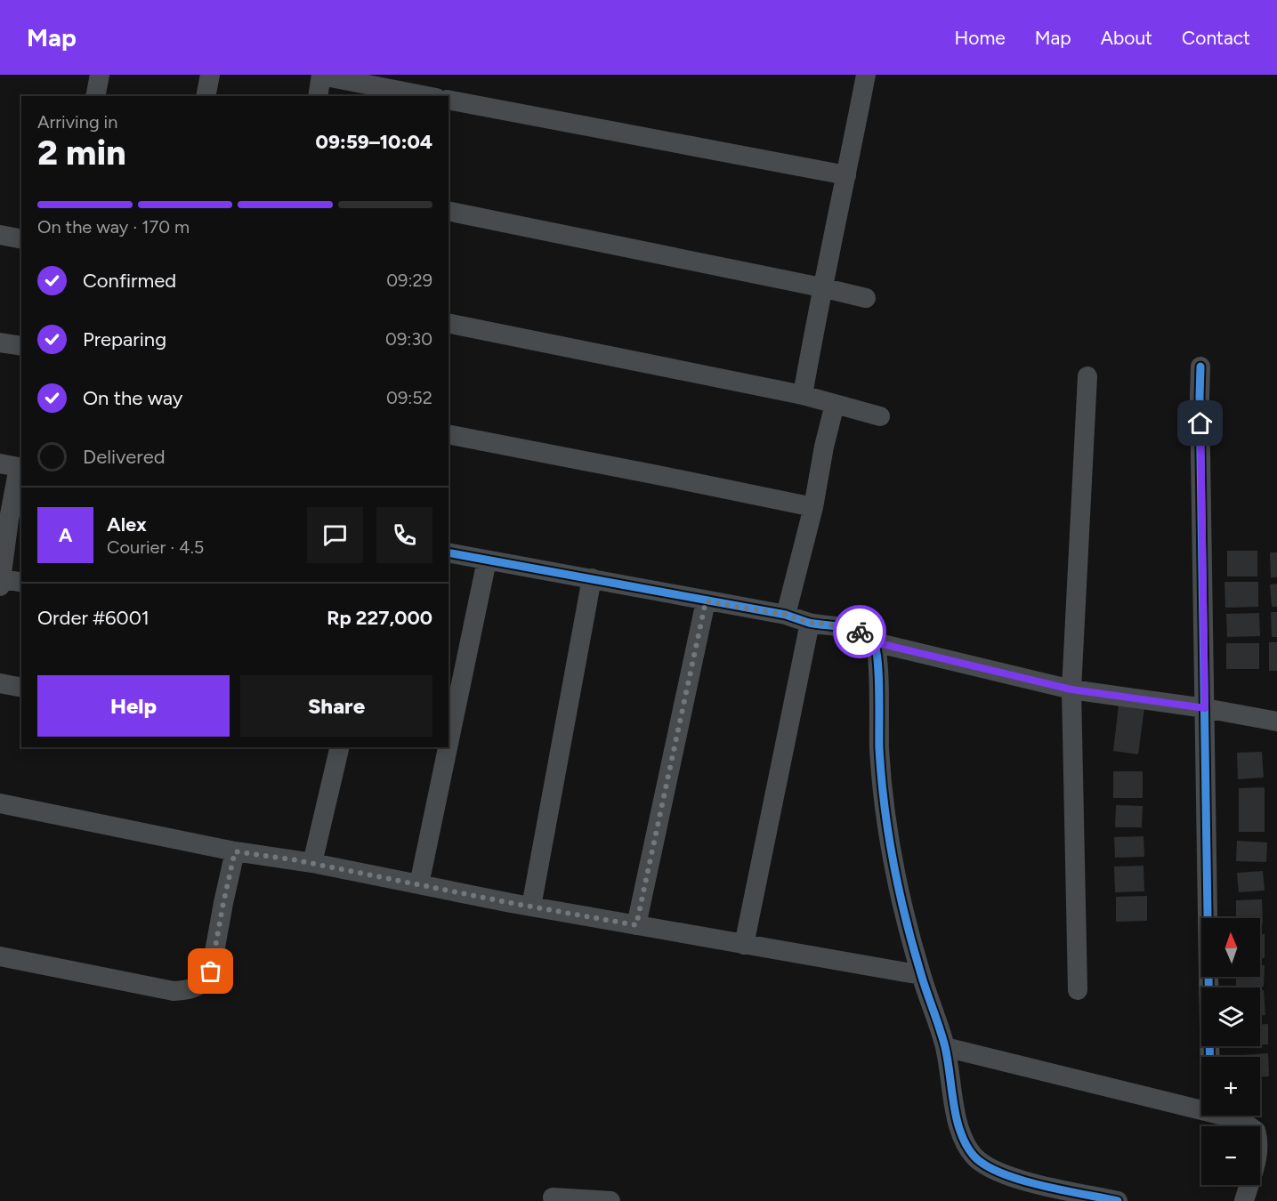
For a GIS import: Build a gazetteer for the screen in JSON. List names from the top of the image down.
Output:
{
  "north": "top",
  "page": {
    "header": "Map",
    "nav": [
      "Home",
      "Map",
      "About",
      "Contact"
    ],
    "heading": ["2 min", "Arriving in", "09:59–10:04"],
    "panel": [
      "Alex",
      "Courier · 4.5",
      "Order #6001",
      "Rp 227,000"
    ],
    "bar": "On the way · 170 m",
    "list": [
      ["Confirmed", "09:29"],
      ["Preparing", "09:30"],
      ["On the way", "09:52"],
      "Delivered"
    ],
    "round": "A",
    "buttons": ["Help", "Share"],
    "map_buttons": ["+", "−"]
  }
}
